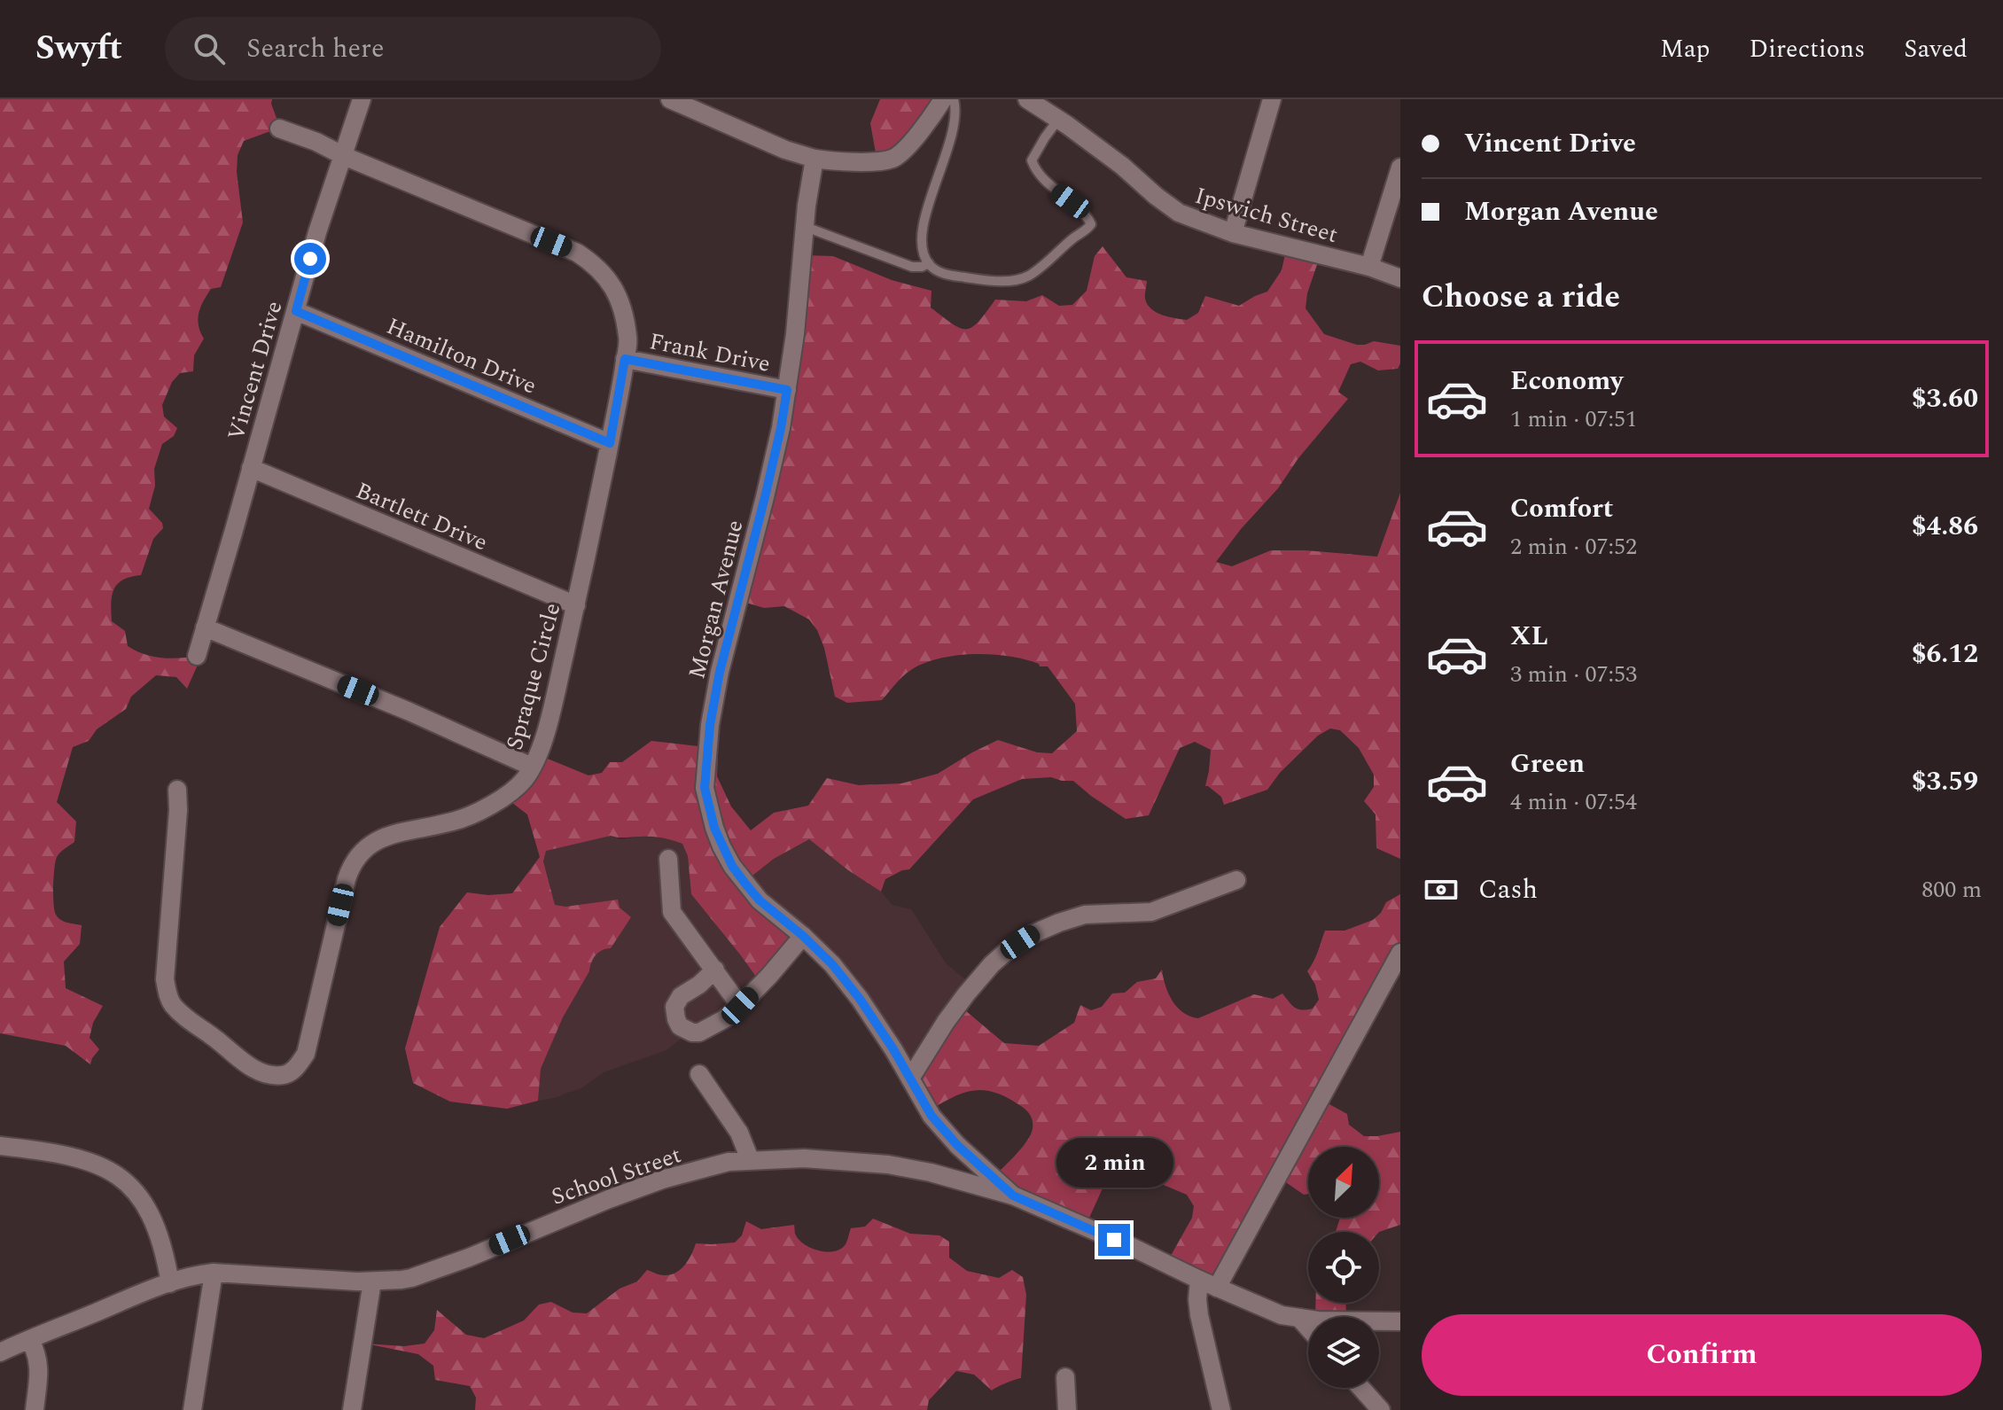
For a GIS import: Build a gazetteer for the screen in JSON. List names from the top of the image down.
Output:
{
  "streets": {
    "street": [
      "Ipswich Street",
      "Frank Drive",
      "Hamilton Drive",
      "Vincent Drive",
      "Bartlett Drive",
      "Morgan Avenue",
      "Spraque Circle",
      "School Street"
    ]
  },
  "crossings": [
    ["Frank Drive", "Morgan Avenue"],
    ["Frank Drive", "Spraque Circle"],
    ["Hamilton Drive", "Vincent Drive"],
    ["Hamilton Drive", "Spraque Circle"],
    ["Vincent Drive", "Bartlett Drive"],
    ["Vincent Drive", "Spraque Circle"],
    ["Bartlett Drive", "Spraque Circle"],
    ["Morgan Avenue", "School Street"]
  ],
  "north": "top right",
  "page": {
    "header": "Swyft",
    "search": "Search here",
    "nav": ["Map", "Directions", "Saved"],
    "banner": ["Vincent Drive", "Morgan Avenue"],
    "heading": "Choose a ride",
    "list": [
      {
        "name": "Economy",
        "note": "1 min · 07:51",
        "value": "$3.60"
      },
      {
        "name": "Comfort",
        "note": "2 min · 07:52",
        "value": "$4.86"
      },
      {
        "name": "XL",
        "note": "3 min · 07:53",
        "value": "$6.12"
      },
      {
        "name": "Green",
        "note": "4 min · 07:54",
        "value": "$3.59"
      }
    ],
    "pay": ["Cash", "800 m"],
    "bubble": "2 min",
    "buttons": "Confirm"
  }
}
